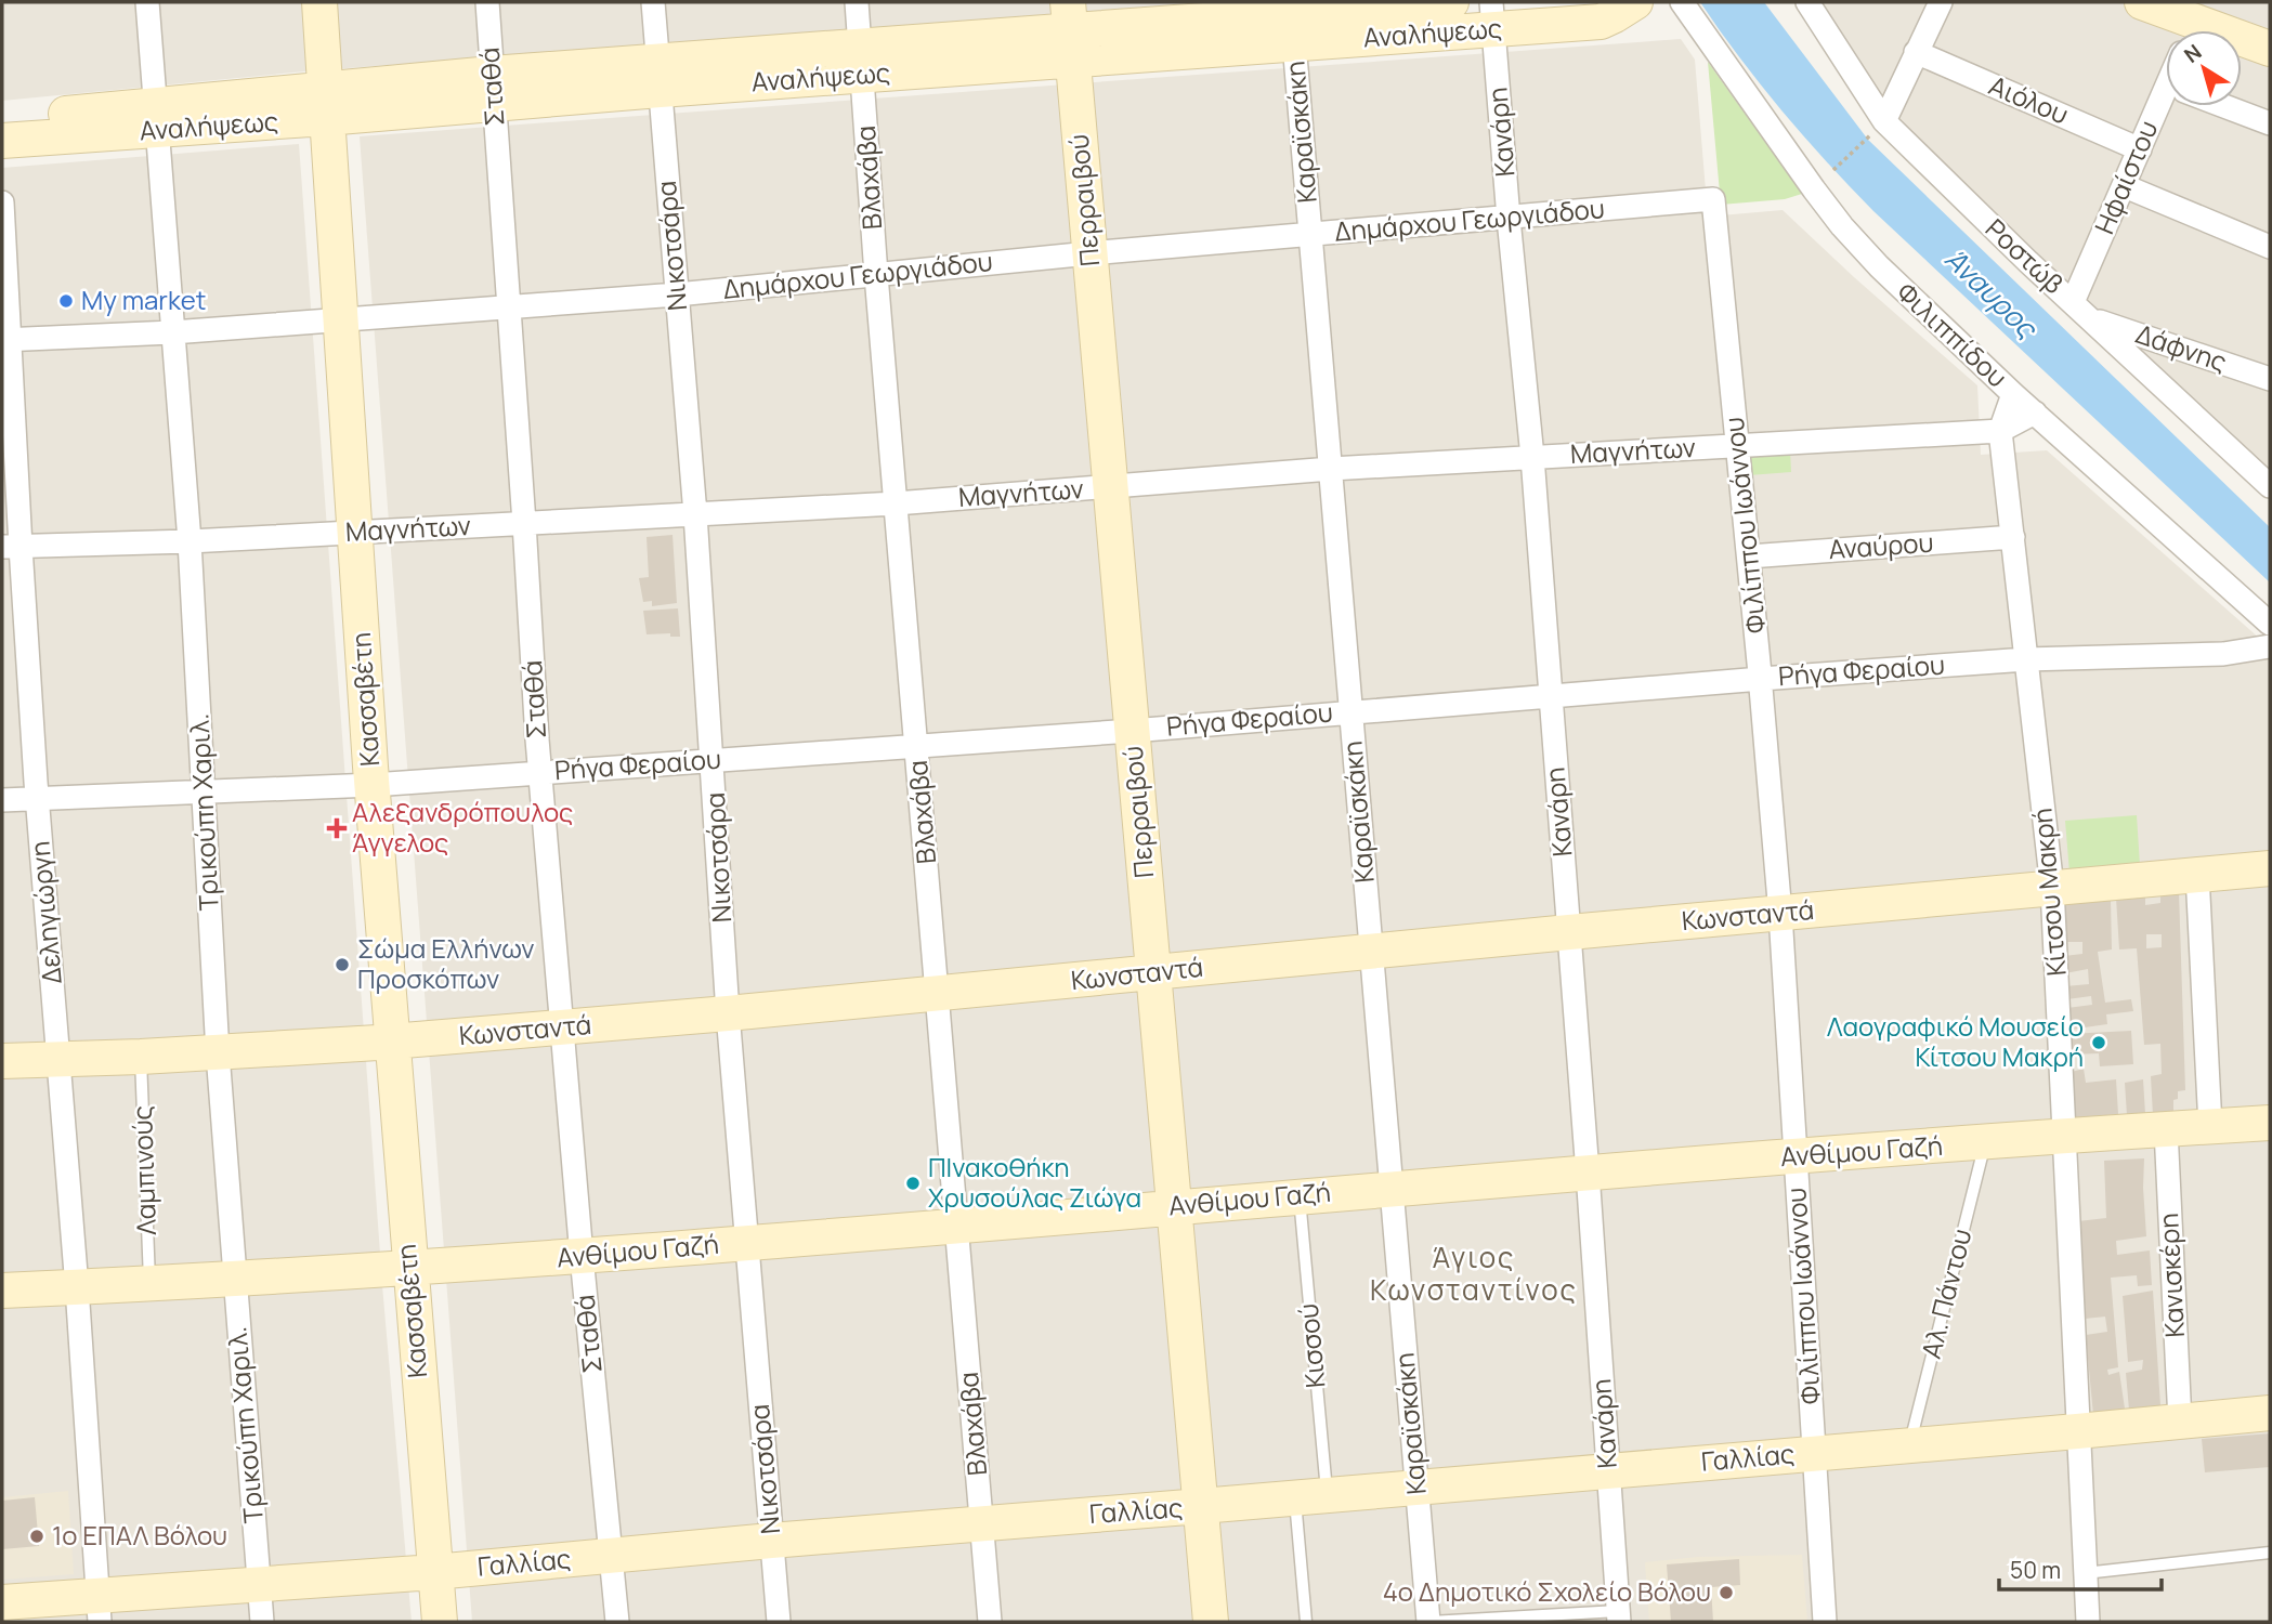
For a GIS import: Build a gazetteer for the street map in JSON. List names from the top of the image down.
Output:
{
  "streets": {
    "street": [
      "Αναλήψεως",
      "Σταθά",
      "Αιόλου",
      "Καραϊσκάκη",
      "Κανάρη",
      "Βλαχάβα",
      "Ηφαίστου",
      "Περραιβού",
      "Δημάρχου Γεωργιάδου",
      "Νικοτσάρα",
      "Ροστώβ",
      "Φιλιππίδου",
      "Δάφνης",
      "Μαγνήτων",
      "Φιλίππου Ιωάννου",
      "Αναύρου",
      "Ρήγα Φεραίου",
      "Κασσαβέτη",
      "Τρικούπη Χαριλ.",
      "Κίτσου Μακρή",
      "Δεληγιώργη",
      "Κωνσταντά",
      "Ανθίμου Γαζή",
      "Κανισκέρη",
      "Γαλλίας"
    ],
    "lane": ["Λαμπινούς", "Αλ. Πάντου", "Κισσού"]
  },
  "crossings": [
    ["Αναλήψεως", "Σταθά"],
    ["Αναλήψεως", "Καραϊσκάκη"],
    ["Αναλήψεως", "Κανάρη"],
    ["Αναλήψεως", "Βλαχάβα"],
    ["Αναλήψεως", "Περραιβού"],
    ["Αναλήψεως", "Νικοτσάρα"],
    ["Αναλήψεως", "Κασσαβέτη"],
    ["Αναλήψεως", "Τρικούπη Χαριλ."],
    ["Σταθά", "Δημάρχου Γεωργιάδου"],
    ["Σταθά", "Μαγνήτων"],
    ["Σταθά", "Ρήγα Φεραίου"],
    ["Σταθά", "Κωνσταντά"],
    ["Σταθά", "Ανθίμου Γαζή"],
    ["Σταθά", "Γαλλίας"],
    ["Αιόλου", "Ηφαίστου"],
    ["Καραϊσκάκη", "Δημάρχου Γεωργιάδου"],
    ["Καραϊσκάκη", "Μαγνήτων"],
    ["Καραϊσκάκη", "Ρήγα Φεραίου"],
    ["Καραϊσκάκη", "Κωνσταντά"],
    ["Καραϊσκάκη", "Ανθίμου Γαζή"],
    ["Καραϊσκάκη", "Γαλλίας"],
    ["Κανάρη", "Δημάρχου Γεωργιάδου"],
    ["Κανάρη", "Μαγνήτων"],
    ["Κανάρη", "Ρήγα Φεραίου"],
    ["Κανάρη", "Κωνσταντά"],
    ["Κανάρη", "Ανθίμου Γαζή"],
    ["Κανάρη", "Γαλλίας"],
    ["Βλαχάβα", "Δημάρχου Γεωργιάδου"],
    ["Βλαχάβα", "Μαγνήτων"],
    ["Βλαχάβα", "Ρήγα Φεραίου"],
    ["Βλαχάβα", "Κωνσταντά"],
    ["Βλαχάβα", "Ανθίμου Γαζή"],
    ["Βλαχάβα", "Γαλλίας"],
    ["Ηφαίστου", "Ροστώβ"],
    ["Περραιβού", "Δημάρχου Γεωργιάδου"],
    ["Περραιβού", "Μαγνήτων"],
    ["Περραιβού", "Ρήγα Φεραίου"],
    ["Περραιβού", "Κωνσταντά"],
    ["Περραιβού", "Ανθίμου Γαζή"],
    ["Περραιβού", "Γαλλίας"],
    ["Δημάρχου Γεωργιάδου", "Νικοτσάρα"],
    ["Δημάρχου Γεωργιάδου", "Φιλίππου Ιωάννου"],
    ["Δημάρχου Γεωργιάδου", "Κασσαβέτη"],
    ["Δημάρχου Γεωργιάδου", "Τρικούπη Χαριλ."],
    ["Δημάρχου Γεωργιάδου", "Δεληγιώργη"],
    ["Νικοτσάρα", "Μαγνήτων"],
    ["Νικοτσάρα", "Ρήγα Φεραίου"],
    ["Νικοτσάρα", "Κωνσταντά"],
    ["Νικοτσάρα", "Ανθίμου Γαζή"],
    ["Νικοτσάρα", "Γαλλίας"],
    ["Ροστώβ", "Δάφνης"],
    ["Φιλιππίδου", "Μαγνήτων"],
    ["Φιλιππίδου", "Κίτσου Μακρή"],
    ["Μαγνήτων", "Φιλίππου Ιωάννου"],
    ["Μαγνήτων", "Κασσαβέτη"],
    ["Μαγνήτων", "Τρικούπη Χαριλ."],
    ["Μαγνήτων", "Κίτσου Μακρή"],
    ["Μαγνήτων", "Δεληγιώργη"],
    ["Φιλίππου Ιωάννου", "Αναύρου"],
    ["Φιλίππου Ιωάννου", "Ρήγα Φεραίου"],
    ["Φιλίππου Ιωάννου", "Κωνσταντά"],
    ["Φιλίππου Ιωάννου", "Ανθίμου Γαζή"],
    ["Φιλίππου Ιωάννου", "Γαλλίας"],
    ["Αναύρου", "Κίτσου Μακρή"],
    ["Ρήγα Φεραίου", "Κασσαβέτη"],
    ["Ρήγα Φεραίου", "Τρικούπη Χαριλ."],
    ["Ρήγα Φεραίου", "Κίτσου Μακρή"],
    ["Ρήγα Φεραίου", "Δεληγιώργη"],
    ["Κασσαβέτη", "Κωνσταντά"],
    ["Κασσαβέτη", "Ανθίμου Γαζή"],
    ["Κασσαβέτη", "Γαλλίας"],
    ["Τρικούπη Χαριλ.", "Κωνσταντά"],
    ["Τρικούπη Χαριλ.", "Ανθίμου Γαζή"],
    ["Τρικούπη Χαριλ.", "Γαλλίας"],
    ["Κίτσου Μακρή", "Κωνσταντά"],
    ["Κίτσου Μακρή", "Ανθίμου Γαζή"],
    ["Κίτσου Μακρή", "Γαλλίας"],
    ["Δεληγιώργη", "Κωνσταντά"],
    ["Δεληγιώργη", "Ανθίμου Γαζή"],
    ["Δεληγιώργη", "Γαλλίας"],
    ["Κωνσταντά", "Λαμπινούς"],
    ["Ανθίμου Γαζή", "Λαμπινούς"],
    ["Ανθίμου Γαζή", "Κανισκέρη"],
    ["Ανθίμου Γαζή", "Αλ. Πάντου"],
    ["Ανθίμου Γαζή", "Κισσού"],
    ["Κανισκέρη", "Γαλλίας"],
    ["Αλ. Πάντου", "Γαλλίας"],
    ["Κισσού", "Γαλλίας"]
  ],
  "districts": ["Άγιος Κωνσταντίνος"],
  "water": ["Άναυρος"],
  "places": {
    "other": [
      "My market",
      "Σώμα Ελλήνων Προσκόπων",
      "Λαογραφικό Μουσείο Κίτσου Μακρή",
      "ΠΙνακοθήκη Χρυσούλας Ζιώγα",
      "1o ΕΠΑΛ Βόλου",
      "4ο Δημοτικό Σχολείο Βόλου"
    ],
    "health": ["Αλεξανδρόπουλος Άγγελος"]
  },
  "scale_bar": "50 m",
  "north": "top left"
}
